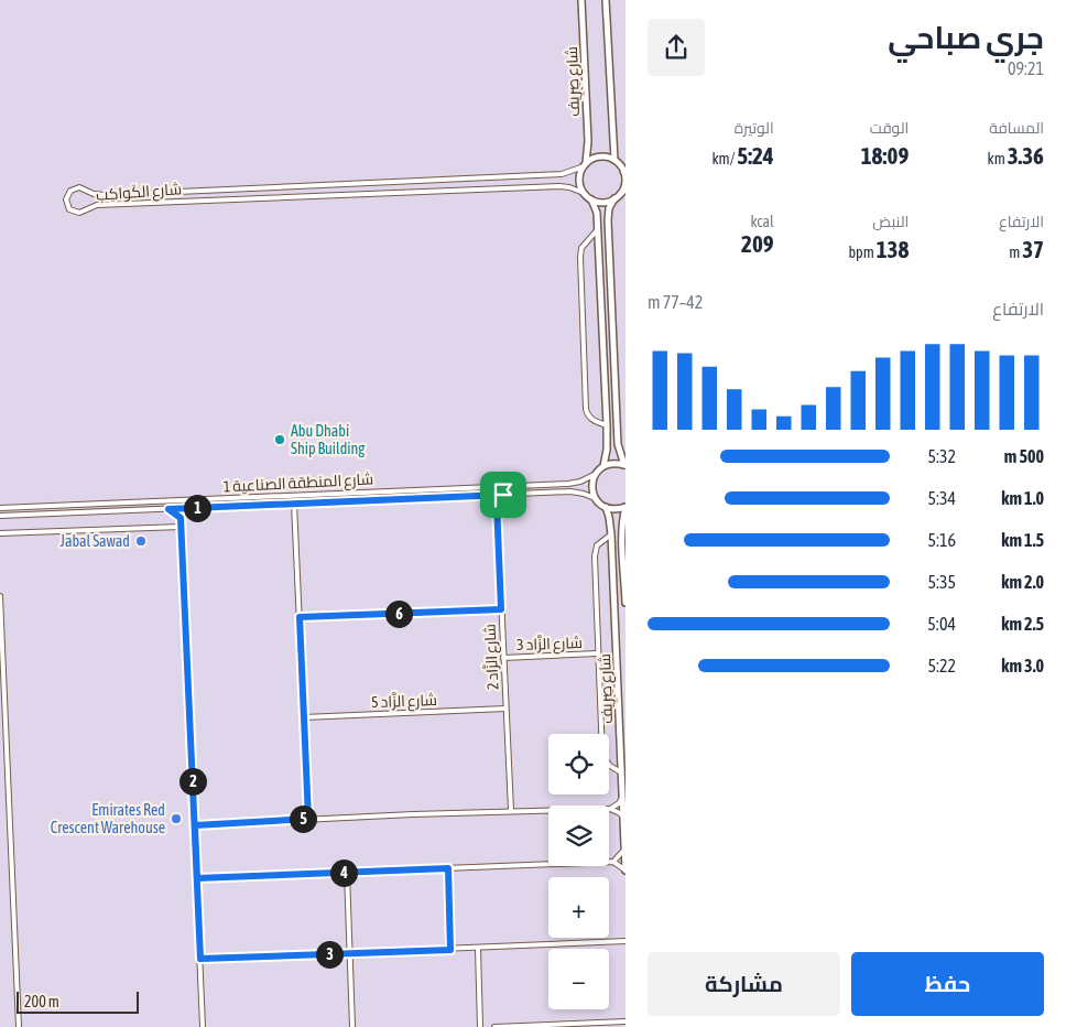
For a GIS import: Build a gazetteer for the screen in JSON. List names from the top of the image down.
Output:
{
  "streets": {
    "main road": ["شارع صِرِيف"],
    "street": [
      "شارع الكَواكِب",
      "شارع المنطقة الصناعية 1",
      "شارع الزَّاد 3",
      "شارع الزَّاد 2",
      "شارع الزَّاد 5"
    ]
  },
  "crossings": [
    ["شارع صِرِيف", "شارع الكَواكِب"],
    ["شارع الزَّاد 3", "شارع الزَّاد 2"],
    ["شارع الزَّاد 2", "شارع الزَّاد 5"]
  ],
  "places": ["Abu Dhabi Ship Building", "Jabal Sawad", "Emirates Red Crescent Warehouse"],
  "scale_bar": "200 m",
  "page": {
    "heading": ["جري صباحي", "09:21"],
    "stats": [
      ["المسافة", "3.36 km"],
      ["الوقت", "18:09"],
      ["الوتيرة", "5:24 /km"],
      ["الارتفاع", "37 m"],
      ["النبض", "138 bpm"],
      ["kcal", "209"]
    ],
    "chart": ["الارتفاع", "42–77 m"],
    "list": [
      {
        "name": "500 m",
        "note": "5:32"
      },
      {
        "name": "1.0 km",
        "note": "5:34"
      },
      {
        "name": "1.5 km",
        "note": "5:16"
      },
      {
        "name": "2.0 km",
        "note": "5:35"
      },
      {
        "name": "2.5 km",
        "note": "5:04"
      },
      {
        "name": "3.0 km",
        "note": "5:22"
      }
    ],
    "pins": [
      "1",
      "6",
      "2",
      "5",
      "4",
      "3"
    ],
    "map_buttons": ["+", "−"],
    "buttons": ["حفظ", "مشاركة"],
    "scale": "200 m"
  }
}
